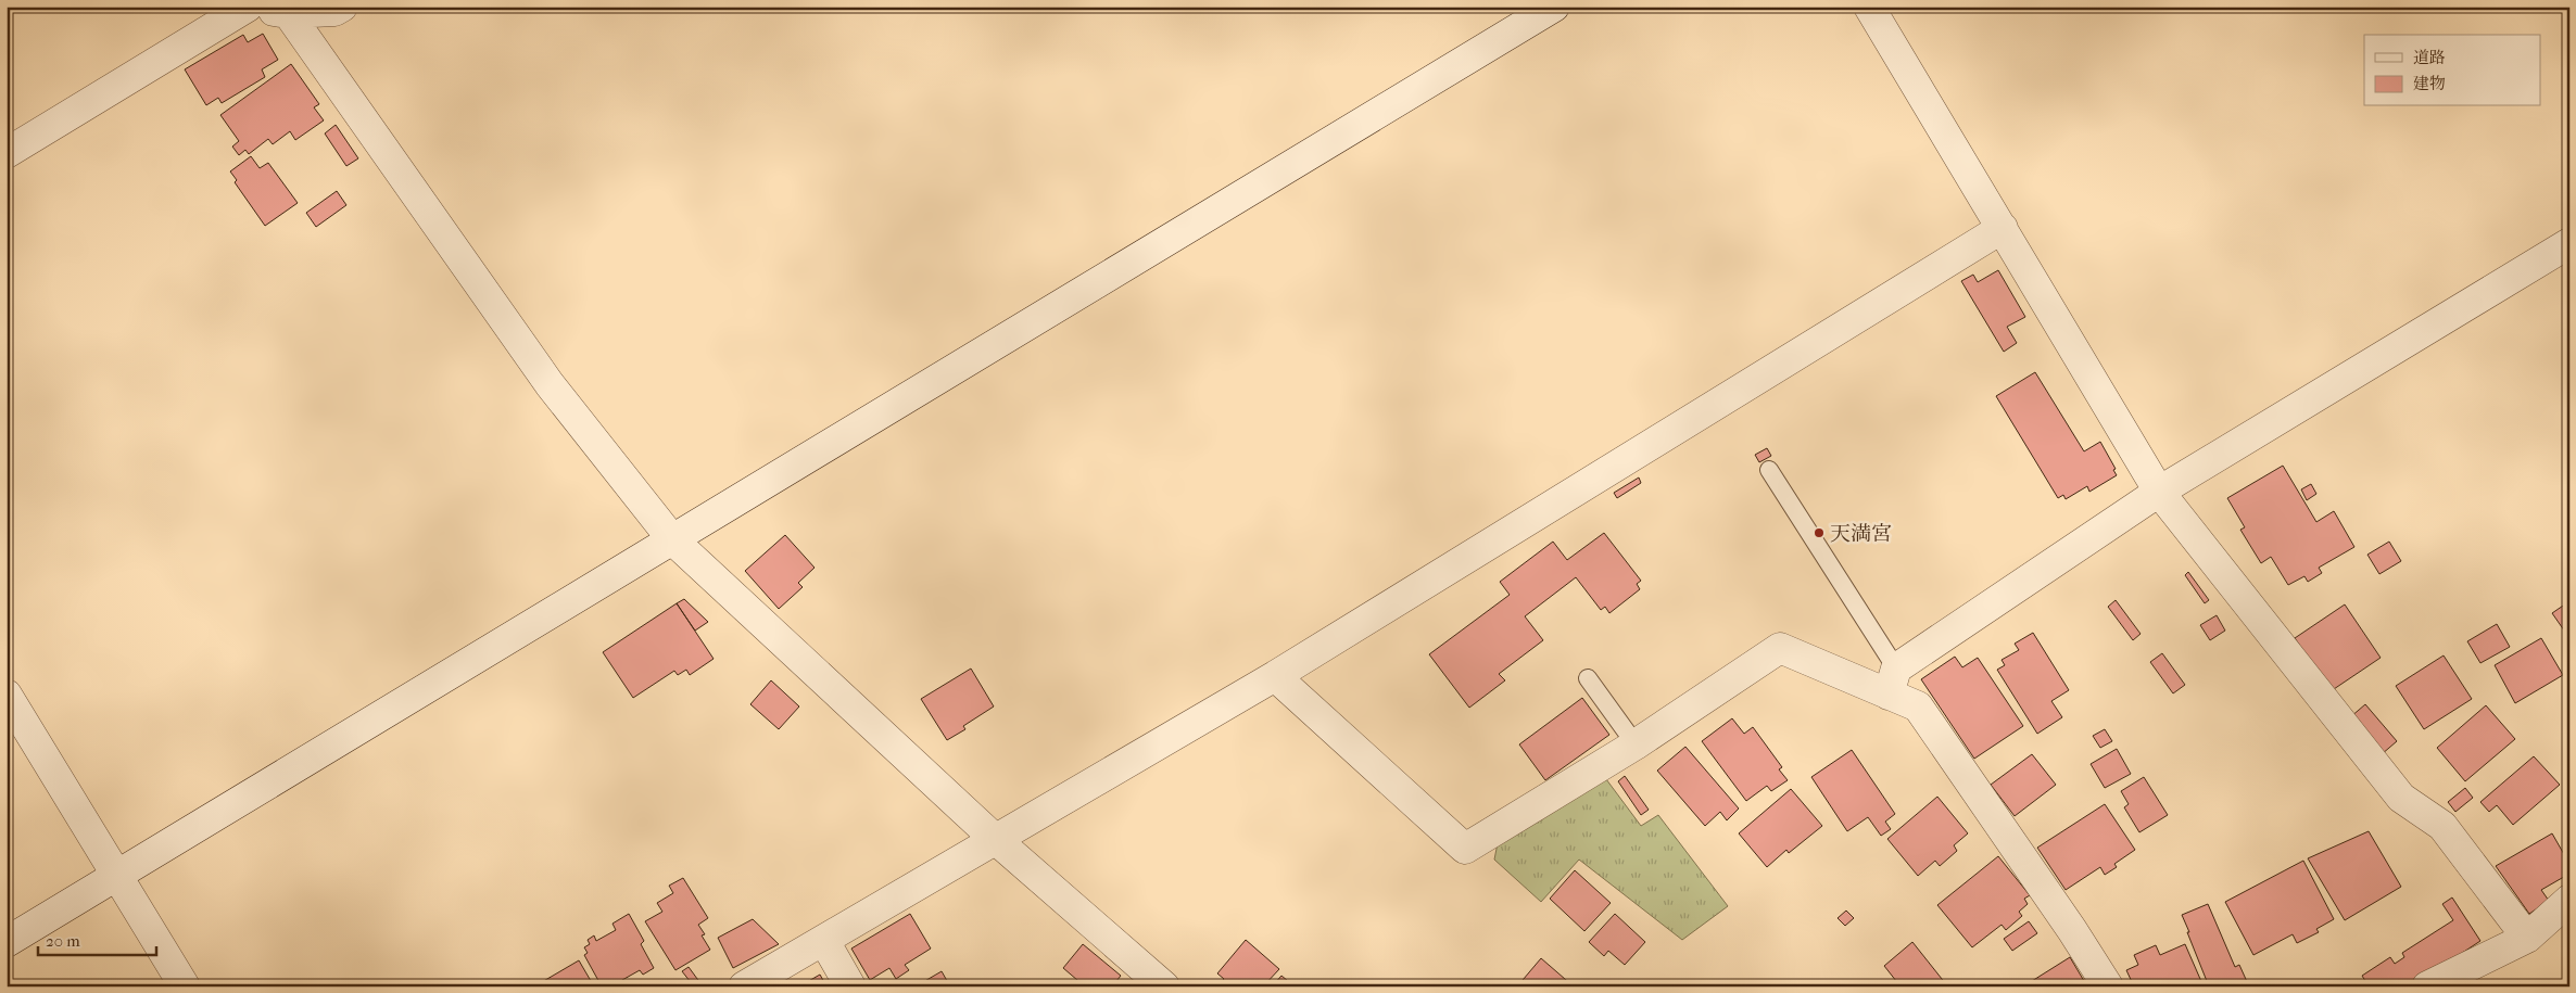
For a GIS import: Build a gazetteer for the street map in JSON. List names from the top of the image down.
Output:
{
  "places": ["天満宮"],
  "legend": ["道路", "建物"],
  "scale_bar": "20 m"
}
